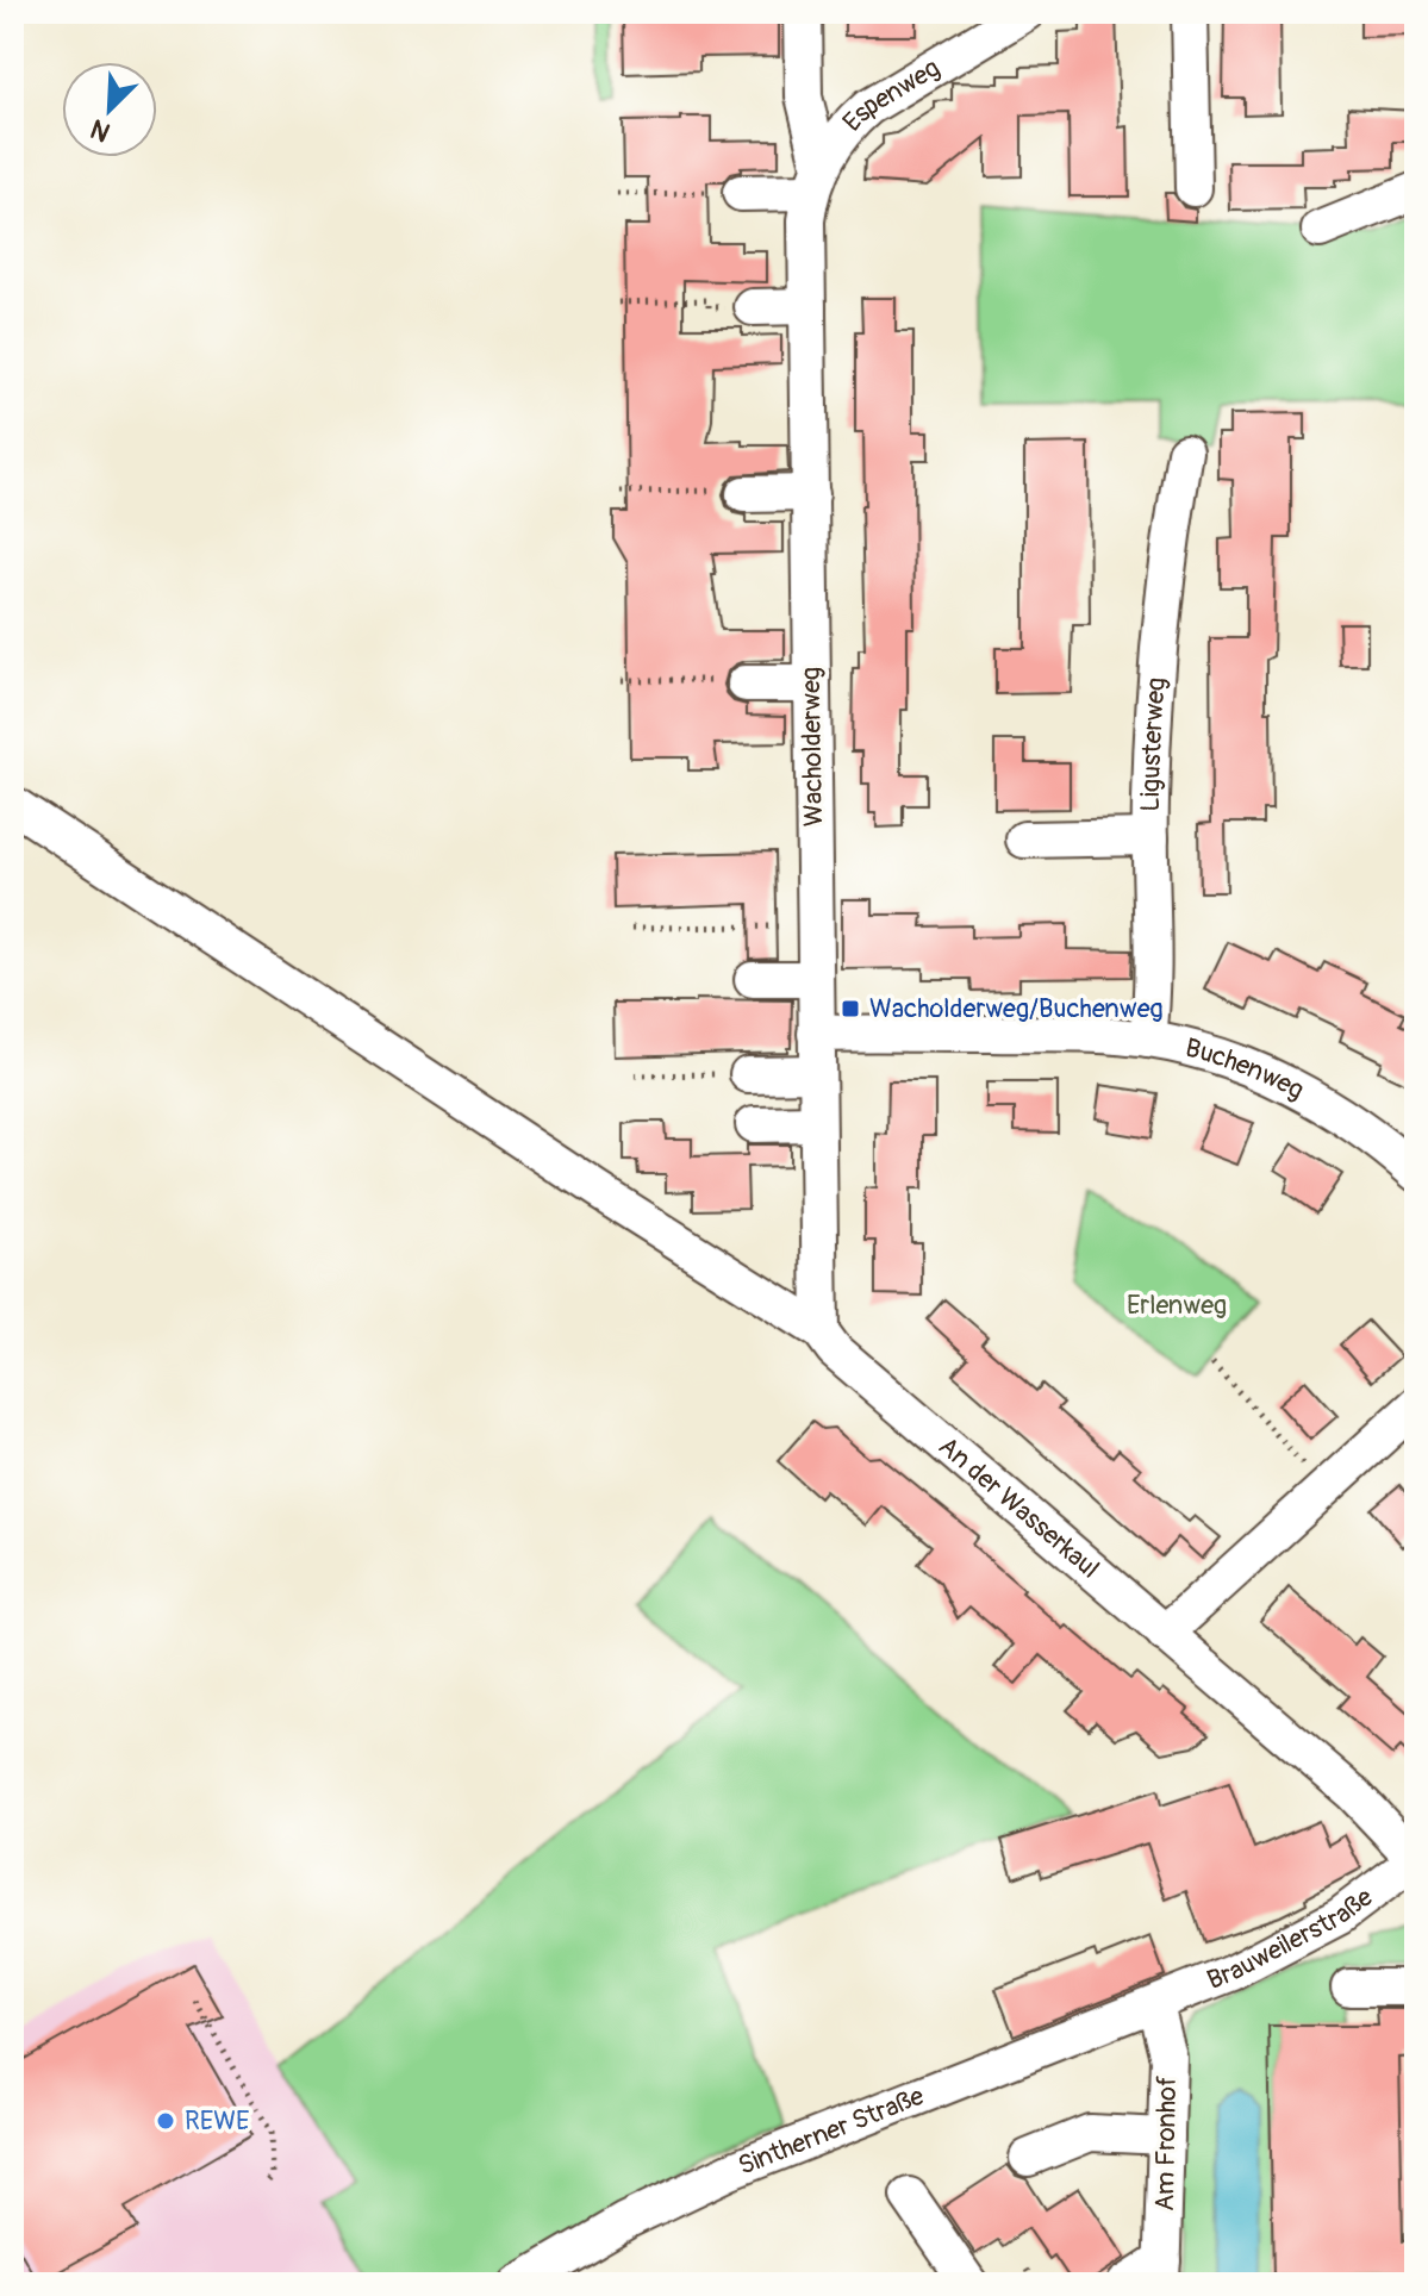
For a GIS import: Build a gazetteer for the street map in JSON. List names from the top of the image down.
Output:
{
  "streets": {
    "street": [
      "Espenweg",
      "Ligusterweg",
      "Wacholderweg",
      "Buchenweg",
      "An der Wasserkaul",
      "Brauweilerstraße",
      "Sintherner Straße",
      "Am Fronhof"
    ]
  },
  "crossings": [
    ["Espenweg", "Wacholderweg"],
    ["Ligusterweg", "Buchenweg"],
    ["Wacholderweg", "Buchenweg"],
    ["Wacholderweg", "An der Wasserkaul"],
    ["An der Wasserkaul", "Brauweilerstraße"],
    ["Brauweilerstraße", "Sintherner Straße"],
    ["Brauweilerstraße", "Am Fronhof"],
    ["Sintherner Straße", "Am Fronhof"]
  ],
  "parks": ["Erlenweg"],
  "places": {
    "transit": ["Wacholderweg/Buchenweg"],
    "other": ["REWE"]
  },
  "north": "bottom left"
}
